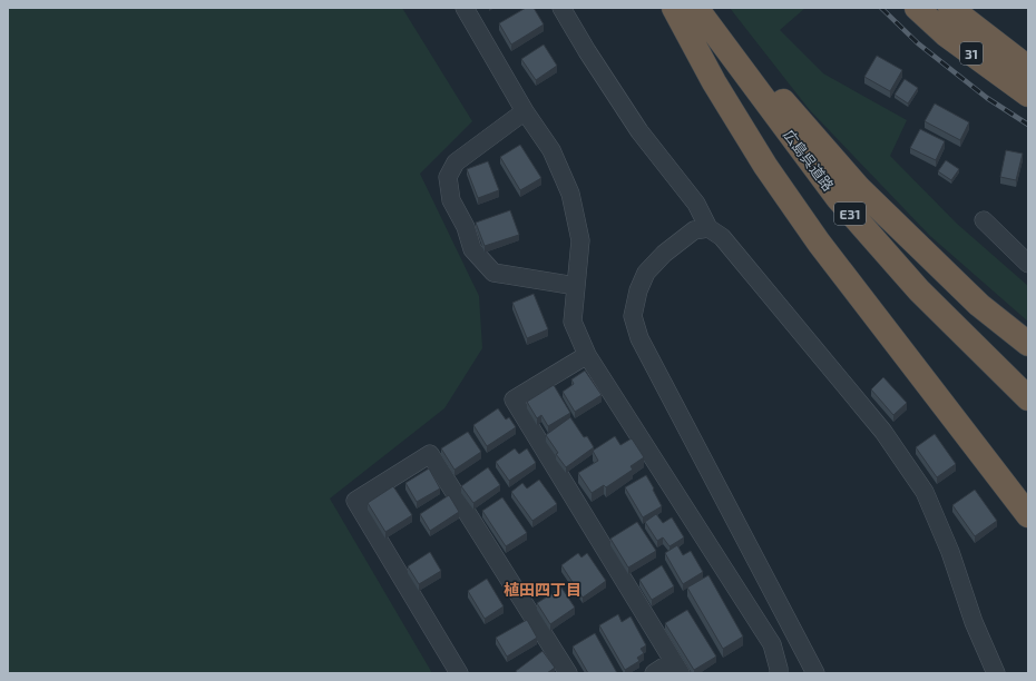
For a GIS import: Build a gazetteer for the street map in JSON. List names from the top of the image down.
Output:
{
  "streets": {
    "highway": ["31", "広島呉道路", "E31"]
  },
  "districts": ["植田四丁目"]
}
